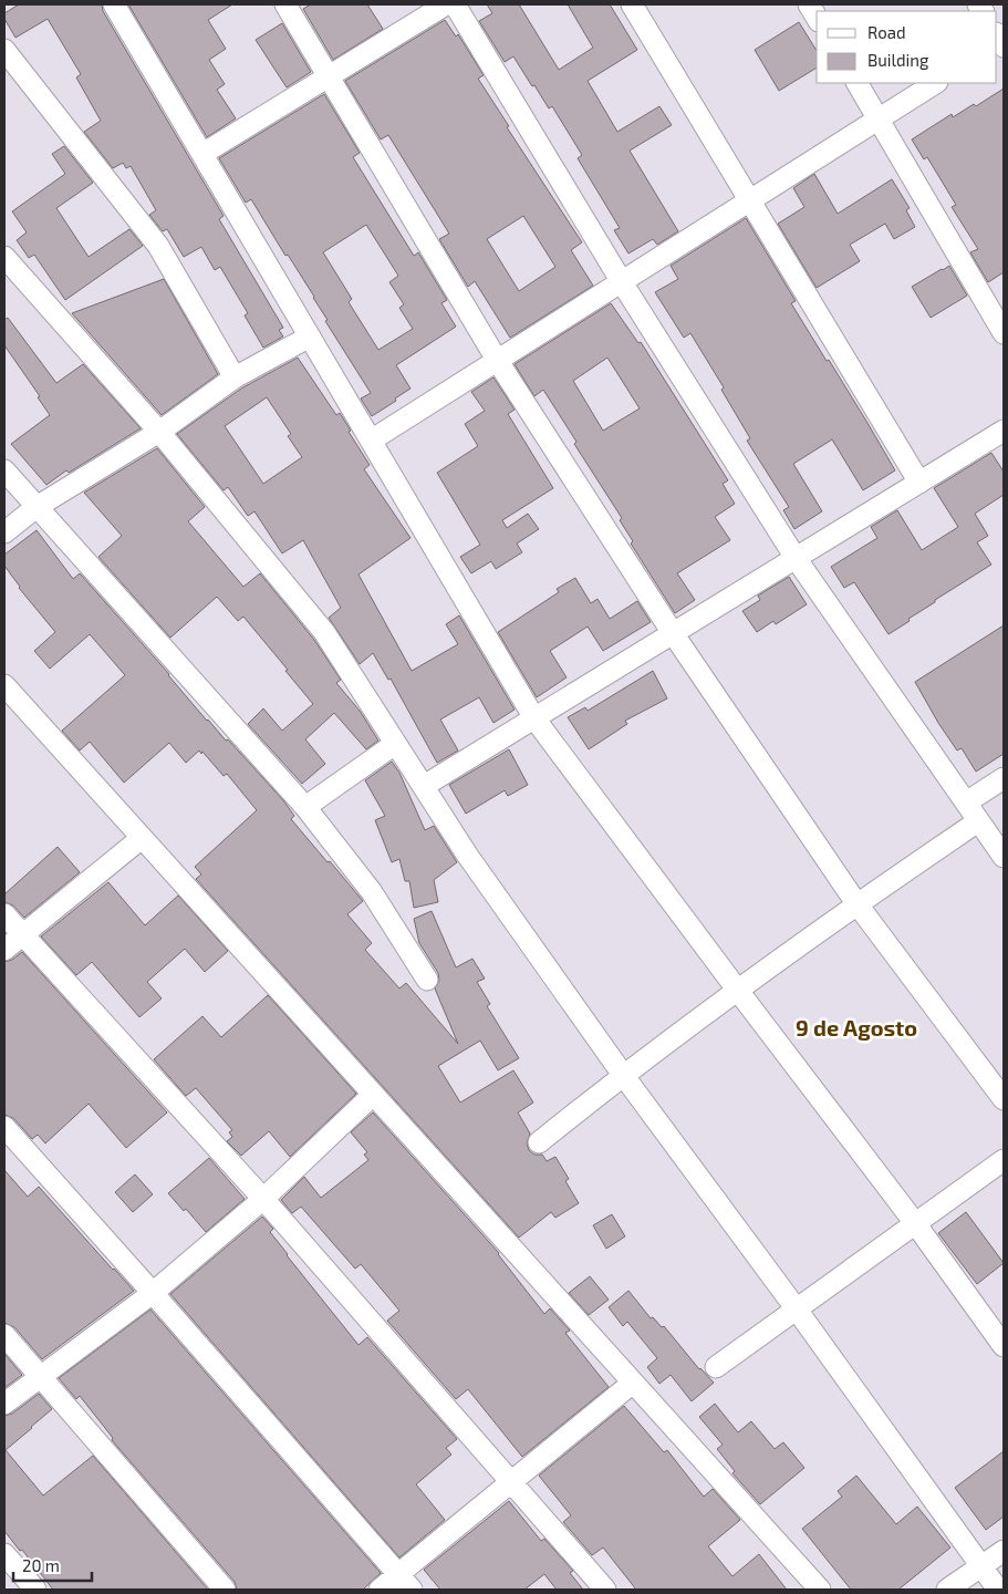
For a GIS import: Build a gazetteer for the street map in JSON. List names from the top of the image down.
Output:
{
  "districts": ["9 de Agosto"],
  "legend": ["Road", "Building"],
  "scale_bar": "20 m"
}
